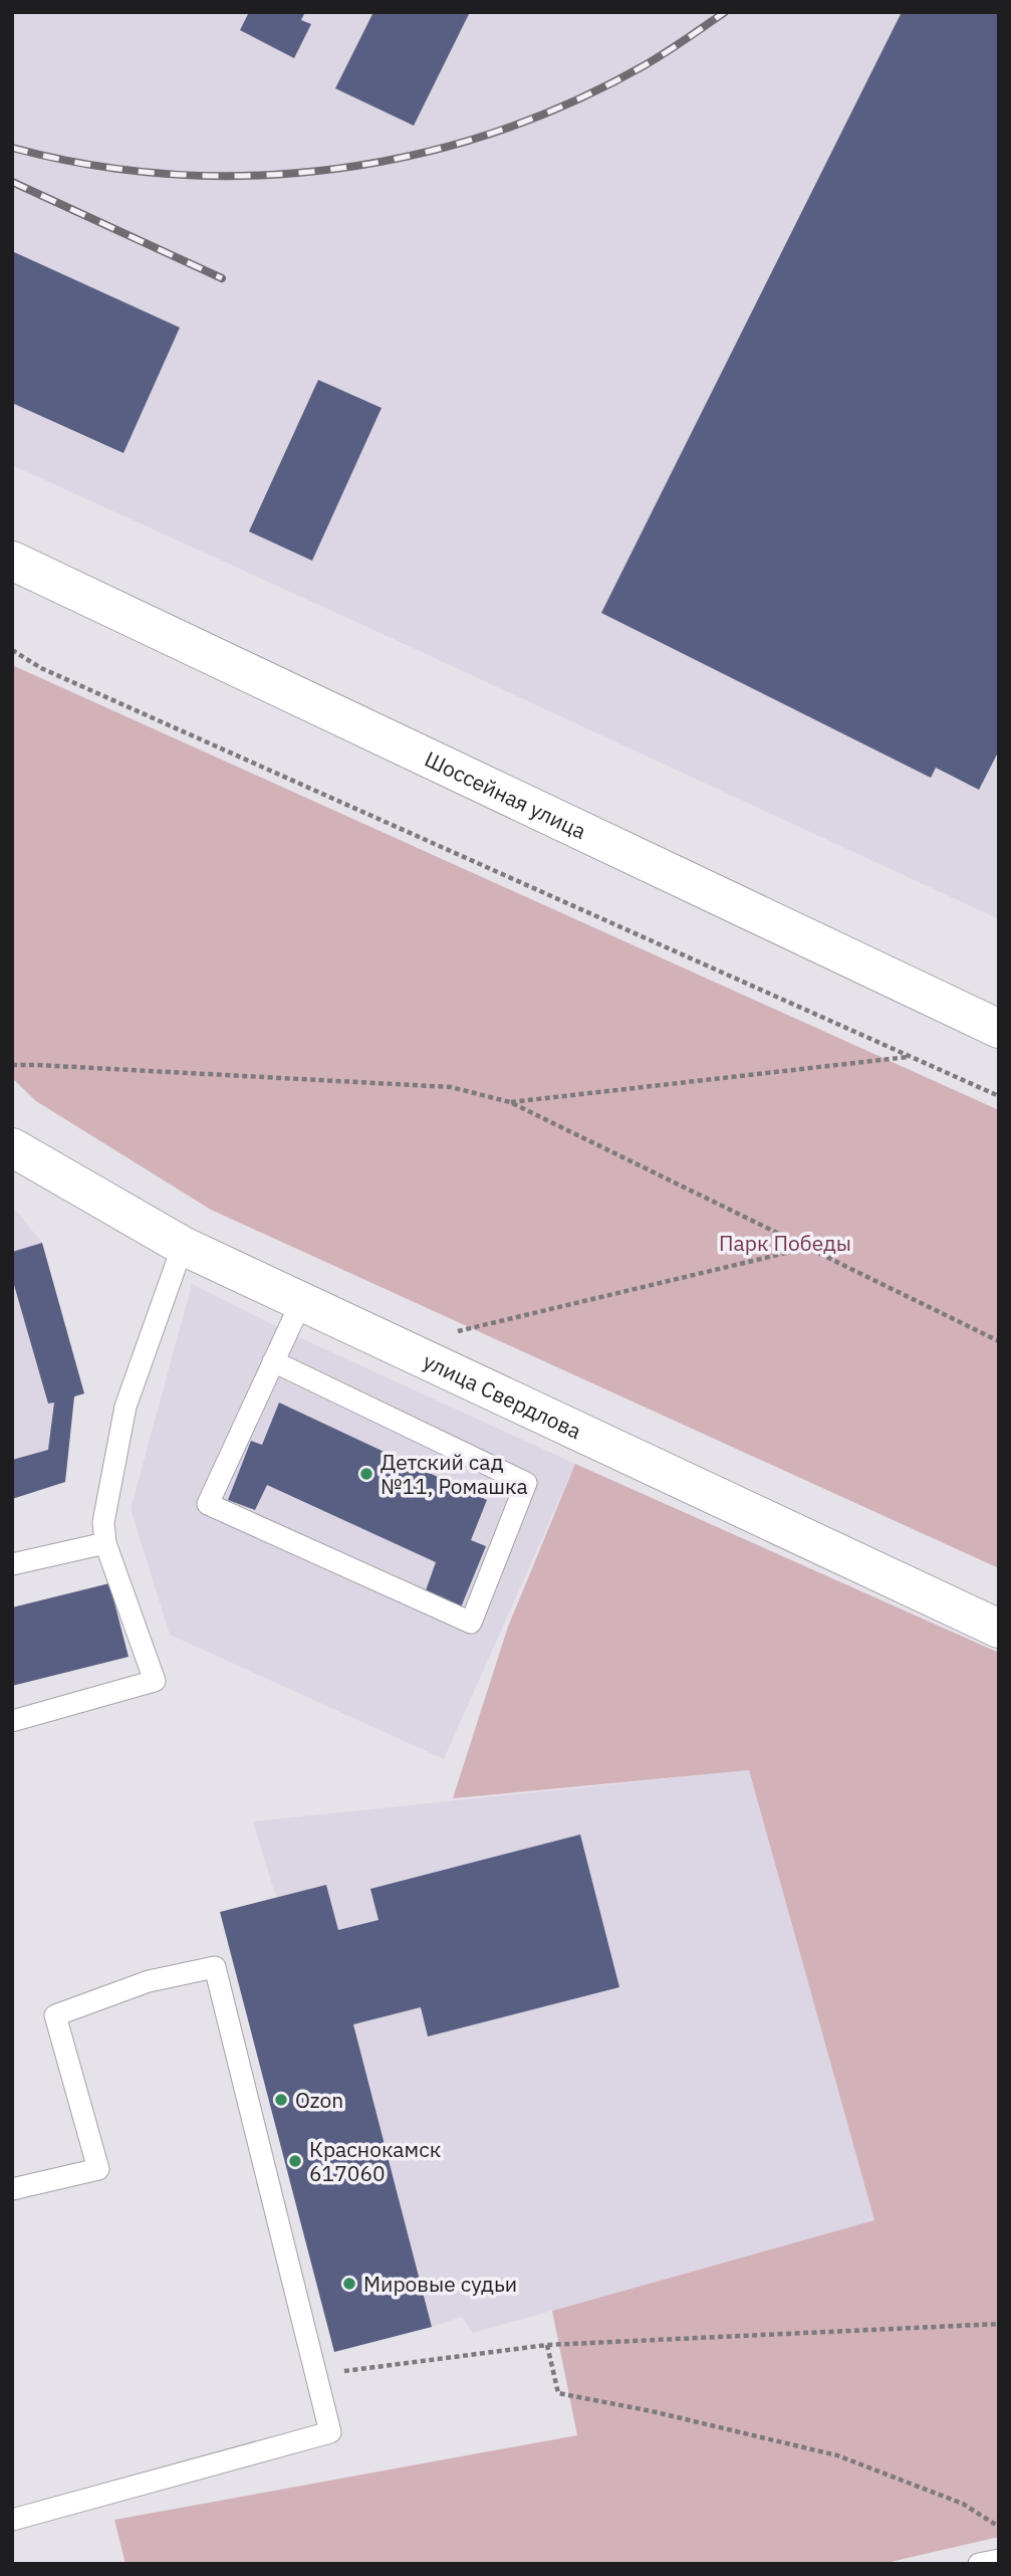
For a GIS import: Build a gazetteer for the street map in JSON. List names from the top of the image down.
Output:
{
  "streets": {
    "street": ["Шоссейная улица", "улица Свердлова"]
  },
  "parks": ["Парк Победы"],
  "places": [
    "Детский сад №11, Ромашка",
    "Ozon",
    "Краснокамск 617060",
    "Мировые судьи"
  ]
}
